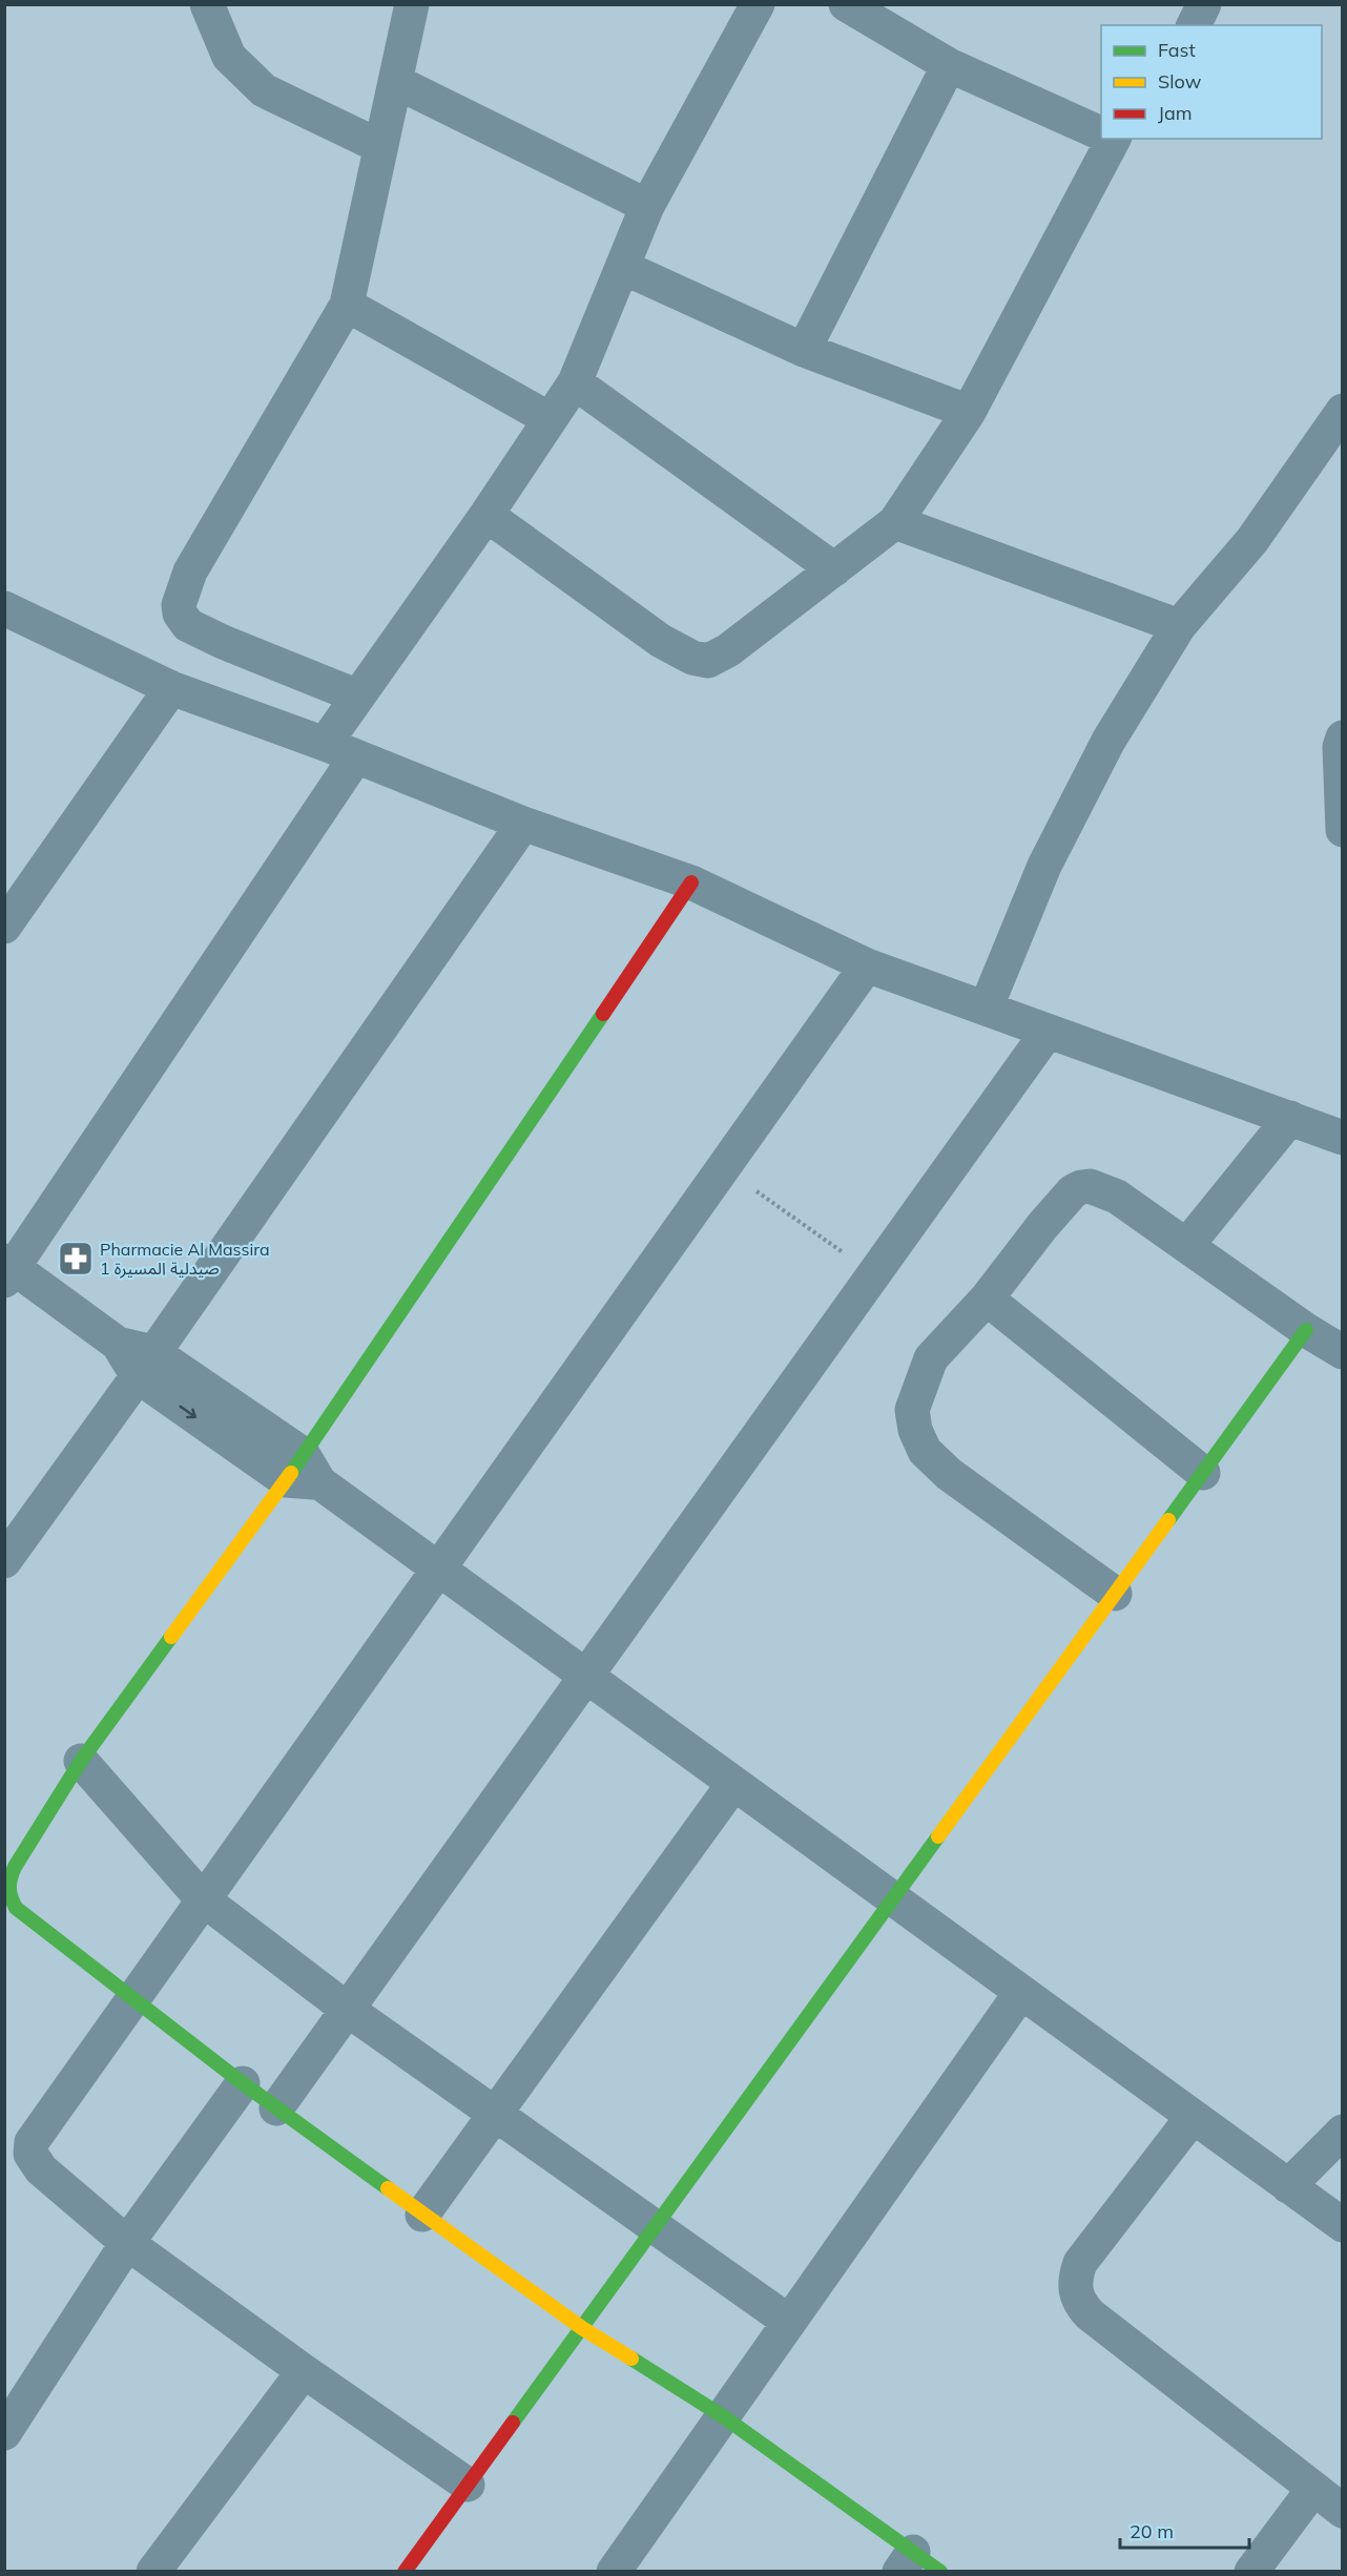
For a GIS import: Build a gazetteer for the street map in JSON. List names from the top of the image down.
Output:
{
  "places": {
    "pharmacy": ["Pharmacie Al Massira 1 صيدلية المسيرة"]
  },
  "legend": ["Fast", "Slow", "Jam"],
  "scale_bar": "20 m"
}
